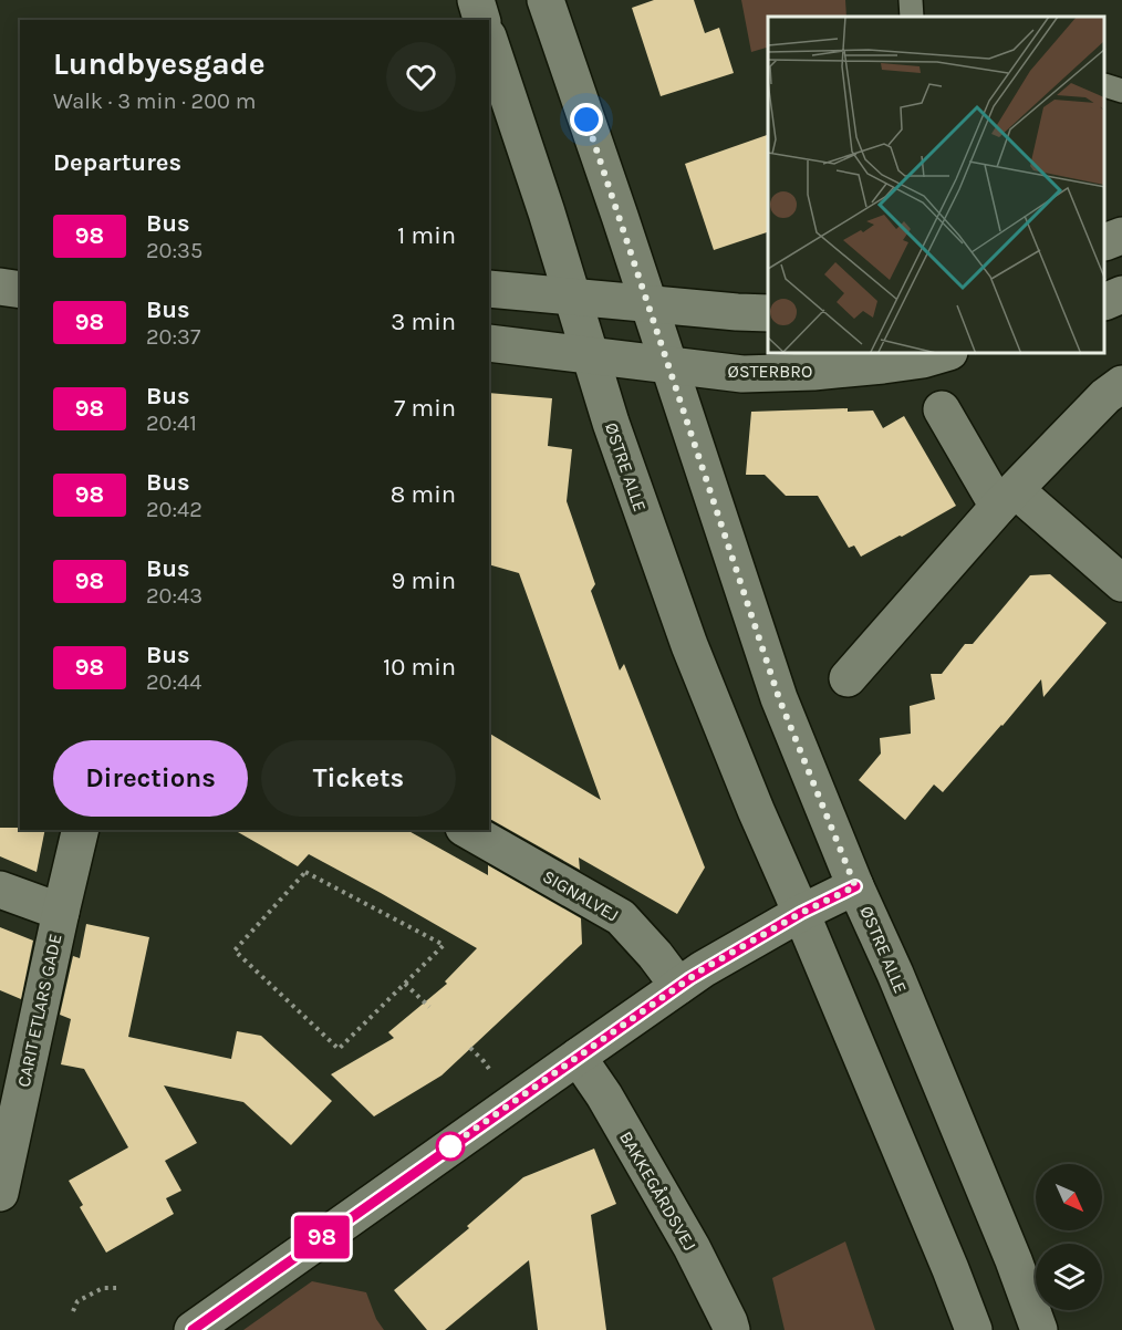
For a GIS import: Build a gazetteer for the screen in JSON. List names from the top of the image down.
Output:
{
  "streets": {
    "street": [
      "ØSTERBRO",
      "ØSTRE ALLE",
      "SIGNALVEJ",
      "CARIT ETLARS GADE",
      "BAKKEGÅRDSVEJ"
    ]
  },
  "crossings": [
    ["ØSTERBRO", "ØSTRE ALLE"]
  ],
  "lines": ["bus line 98"],
  "north": "bottom right",
  "page": {
    "on_map": "98",
    "heading": [
      ["Lundbyesgade", "Walk · 3 min · 200 m"],
      "Departures"
    ],
    "list": [
      {
        "mark": "98",
        "name": "Bus",
        "note": "20:35",
        "value": "1 min"
      },
      {
        "mark": "98",
        "name": "Bus",
        "note": "20:37",
        "value": "3 min"
      },
      {
        "mark": "98",
        "name": "Bus",
        "note": "20:41",
        "value": "7 min"
      },
      {
        "mark": "98",
        "name": "Bus",
        "note": "20:42",
        "value": "8 min"
      },
      {
        "mark": "98",
        "name": "Bus",
        "note": "20:43",
        "value": "9 min"
      },
      {
        "mark": "98",
        "name": "Bus",
        "note": "20:44",
        "value": "10 min"
      }
    ],
    "buttons": ["Directions", "Tickets"]
  }
}
